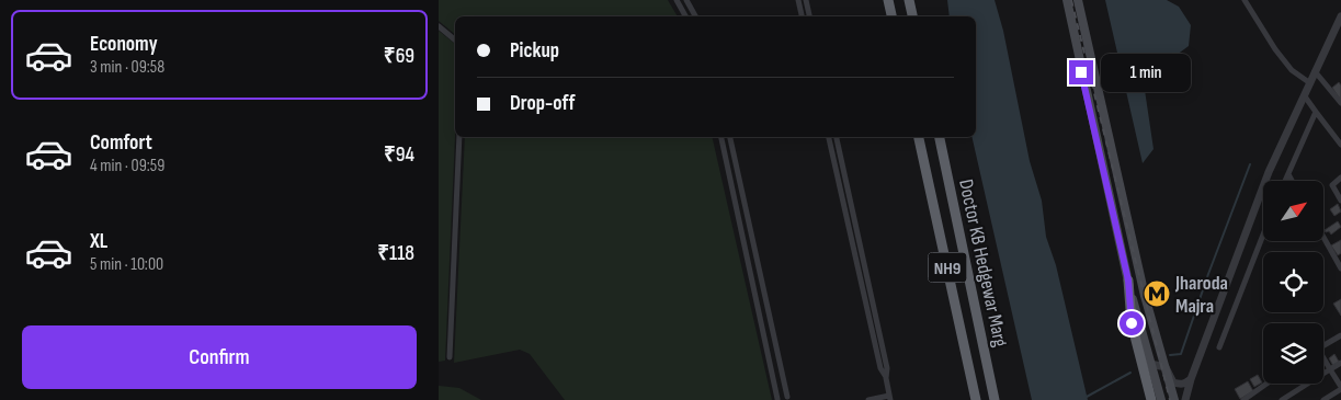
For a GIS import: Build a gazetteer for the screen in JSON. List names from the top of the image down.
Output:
{
  "streets": {
    "highway": ["Doctor KB Hedgewar Marg", "NH9"]
  },
  "places": {
    "metro station": ["Jharoda Majra"]
  },
  "north": "top right",
  "page": {
    "list": [
      {
        "name": "Economy",
        "note": "3 min · 09:58",
        "value": "₹69"
      },
      {
        "name": "Comfort",
        "note": "4 min · 09:59",
        "value": "₹94"
      },
      {
        "name": "XL",
        "note": "5 min · 10:00",
        "value": "₹118"
      }
    ],
    "banner": ["Pickup", "Drop-off"],
    "bubble": "1 min",
    "buttons": "Confirm"
  }
}
